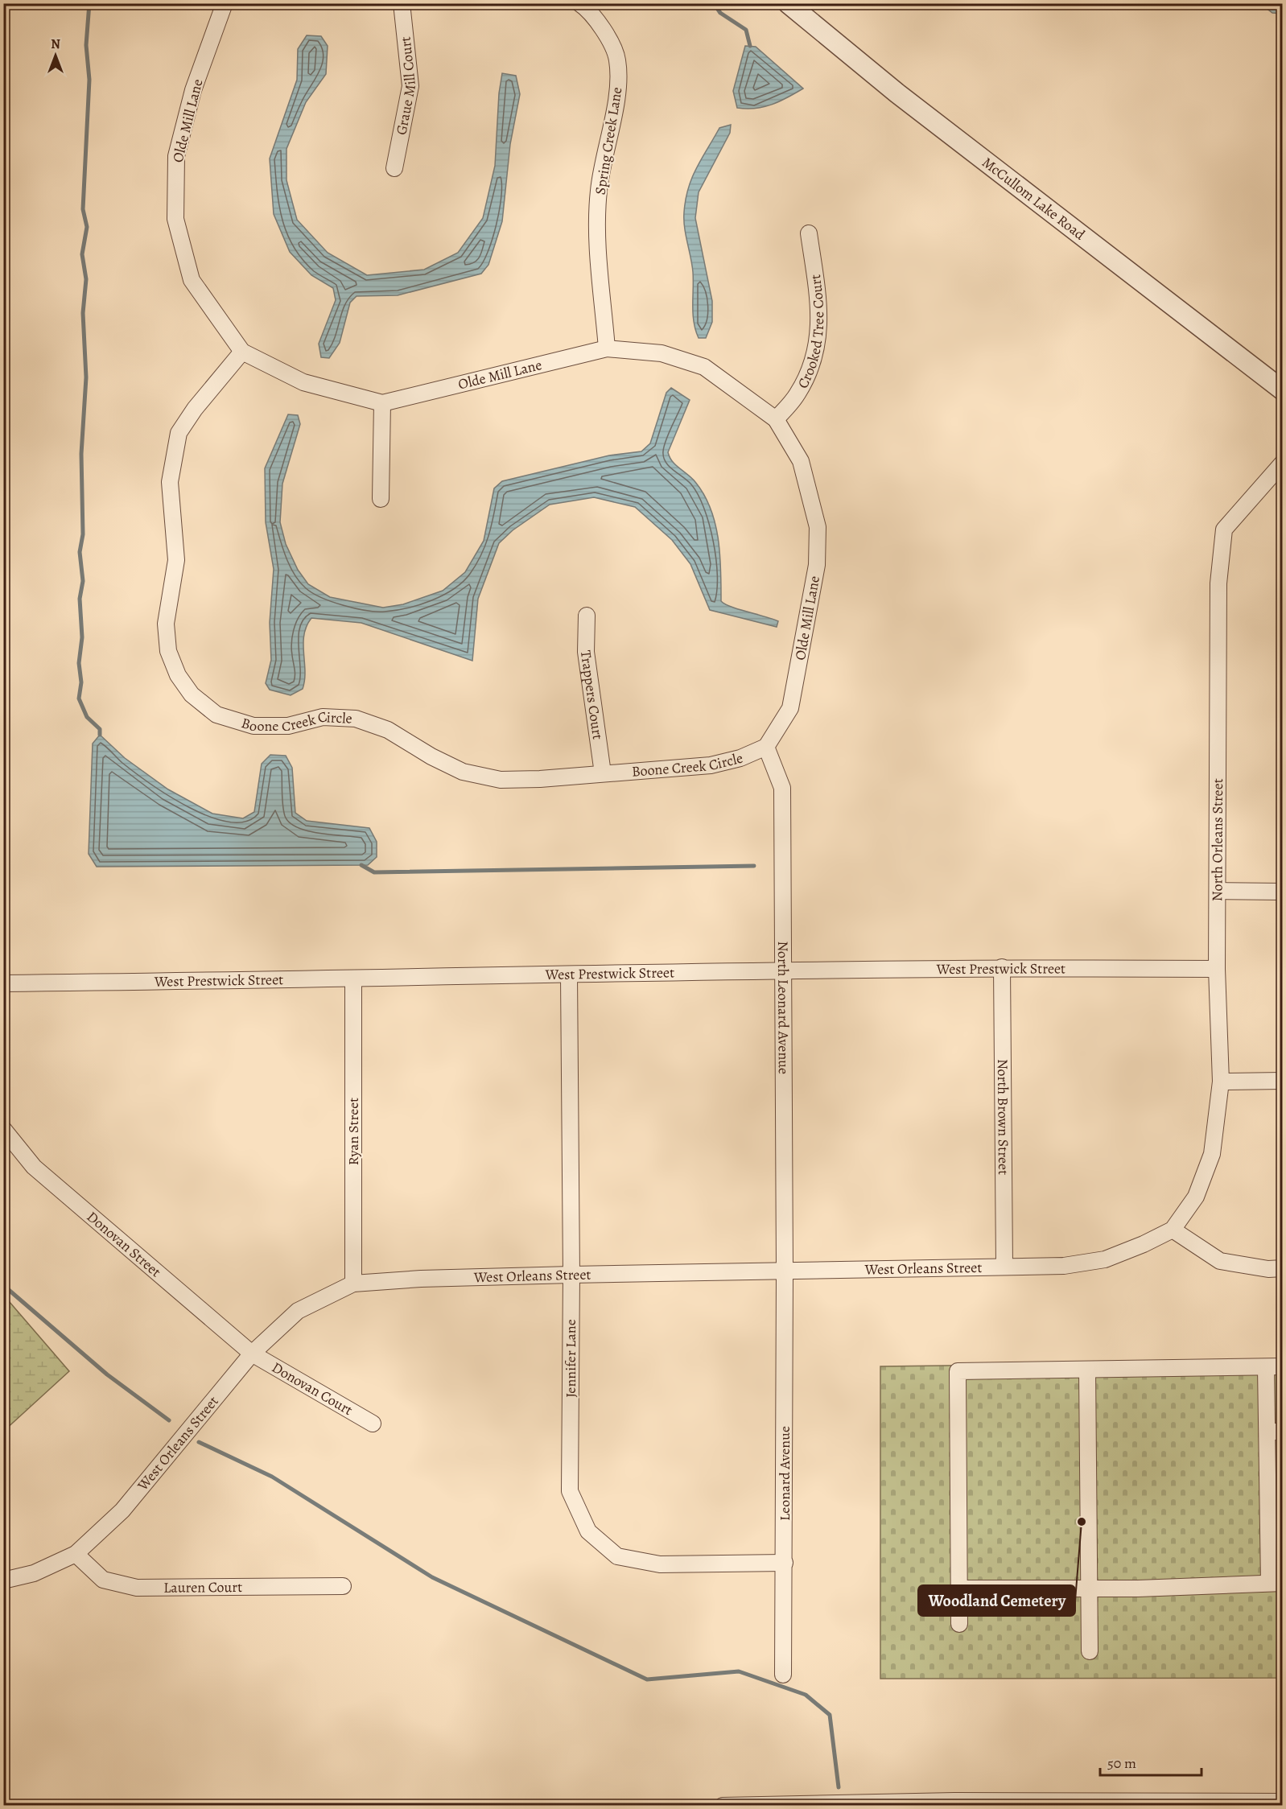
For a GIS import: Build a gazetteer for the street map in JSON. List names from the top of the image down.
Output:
{
  "streets": {
    "street": [
      "Graue Mill Court",
      "Olde Mill Lane",
      "Spring Creek Lane",
      "McCullom Lake Road",
      "Crooked Tree Court",
      "Trappers Court",
      "Boone Creek Circle",
      "North Orleans Street",
      "West Prestwick Street",
      "North Leonard Avenue",
      "North Brown Street",
      "Ryan Street",
      "Donovan Street",
      "West Orleans Street",
      "Jennifer Lane",
      "Donovan Court",
      "Leonard Avenue",
      "Lauren Court"
    ]
  },
  "crossings": [
    ["Olde Mill Lane", "Spring Creek Lane"],
    ["Olde Mill Lane", "Crooked Tree Court"],
    ["Olde Mill Lane", "Boone Creek Circle"],
    ["Olde Mill Lane", "North Leonard Avenue"],
    ["Trappers Court", "Boone Creek Circle"],
    ["Boone Creek Circle", "North Leonard Avenue"],
    ["North Orleans Street", "West Prestwick Street"],
    ["North Orleans Street", "West Orleans Street"],
    ["West Prestwick Street", "North Leonard Avenue"],
    ["West Prestwick Street", "North Brown Street"],
    ["West Prestwick Street", "Ryan Street"],
    ["West Prestwick Street", "Jennifer Lane"],
    ["North Leonard Avenue", "West Orleans Street"],
    ["North Leonard Avenue", "Leonard Avenue"],
    ["North Brown Street", "West Orleans Street"],
    ["Ryan Street", "West Orleans Street"],
    ["Donovan Street", "West Orleans Street"],
    ["Donovan Street", "Donovan Court"],
    ["West Orleans Street", "Jennifer Lane"],
    ["West Orleans Street", "Donovan Court"],
    ["West Orleans Street", "Leonard Avenue"],
    ["West Orleans Street", "Lauren Court"],
    ["Jennifer Lane", "Leonard Avenue"]
  ],
  "places": ["Woodland Cemetery"],
  "scale_bar": "50 m",
  "north": "top"
}
